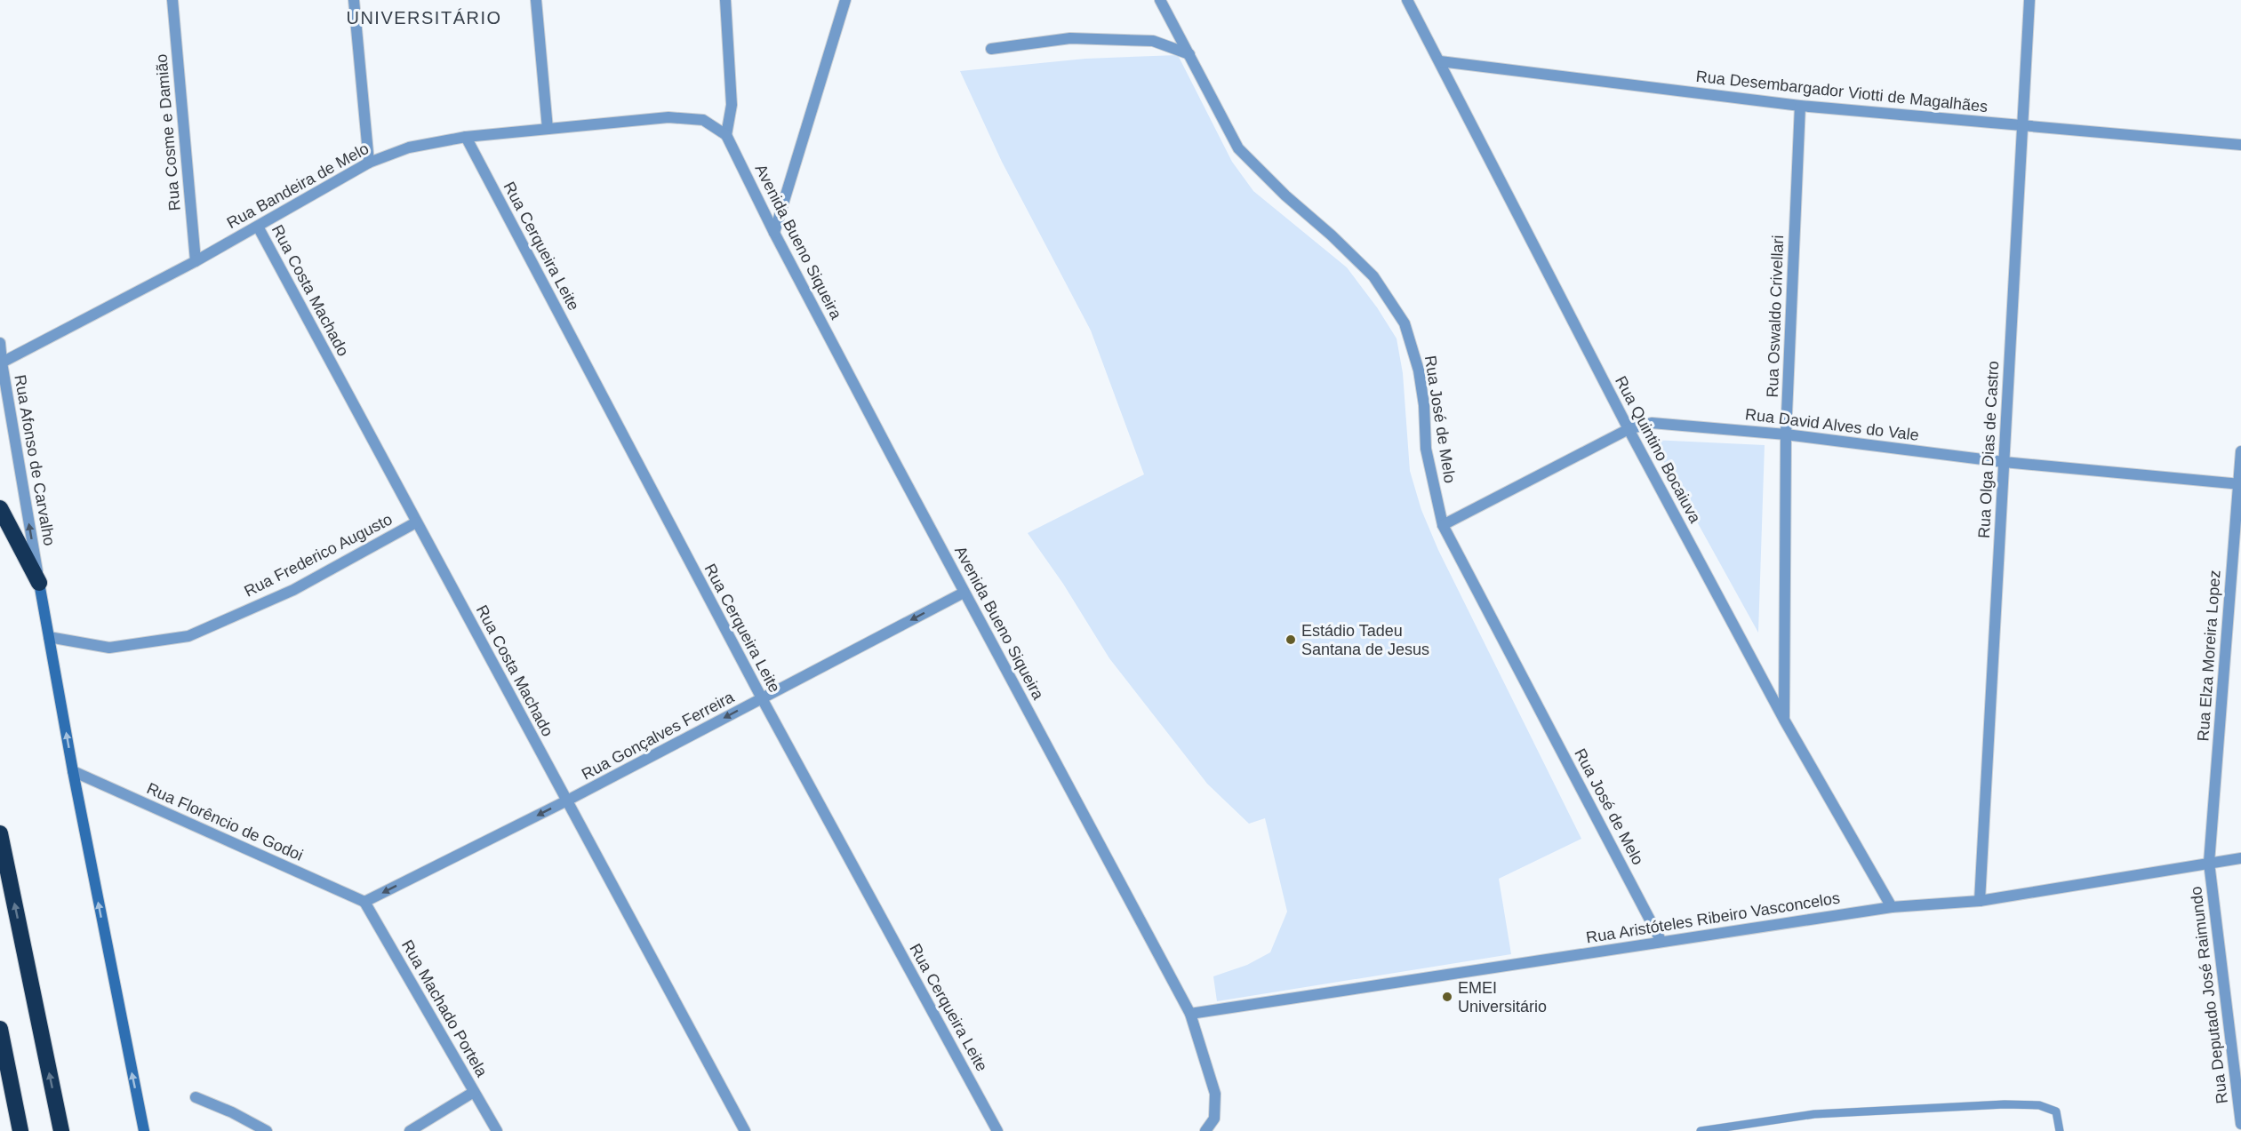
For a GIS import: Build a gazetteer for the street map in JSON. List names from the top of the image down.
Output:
{
  "streets": {
    "street": [
      "Rua Desembargador Viotti de Magalhães",
      "Rua Cosme e Damião",
      "Rua Bandeira de Melo",
      "Avenida Bueno Siqueira",
      "Rua Cerqueira Leite",
      "Rua Costa Machado",
      "Rua Oswaldo Crivellari",
      "Rua José de Melo",
      "Rua David Alves do Vale",
      "Rua Quintino Bocaiuva",
      "Rua Olga Dias de Castro",
      "Rua Afonso de Carvalho",
      "Rua Frederico Augusto",
      "Rua Elza Moreira Lopez",
      "Rua Gonçalves Ferreira",
      "Rua Florêncio de Godoi",
      "Rua Aristóteles Ribeiro Vasconcelos",
      "Rua Deputado José Raimundo",
      "Rua Machado Portela"
    ]
  },
  "crossings": [
    ["Rua Desembargador Viotti de Magalhães", "Rua Oswaldo Crivellari"],
    ["Rua Desembargador Viotti de Magalhães", "Rua Quintino Bocaiuva"],
    ["Rua Desembargador Viotti de Magalhães", "Rua Olga Dias de Castro"],
    ["Rua Cosme e Damião", "Rua Bandeira de Melo"],
    ["Rua Bandeira de Melo", "Avenida Bueno Siqueira"],
    ["Rua Bandeira de Melo", "Rua Cerqueira Leite"],
    ["Rua Bandeira de Melo", "Rua Costa Machado"],
    ["Rua Bandeira de Melo", "Rua Afonso de Carvalho"],
    ["Avenida Bueno Siqueira", "Rua Gonçalves Ferreira"],
    ["Avenida Bueno Siqueira", "Rua Aristóteles Ribeiro Vasconcelos"],
    ["Rua Cerqueira Leite", "Rua Gonçalves Ferreira"],
    ["Rua Costa Machado", "Rua Frederico Augusto"],
    ["Rua Costa Machado", "Rua Gonçalves Ferreira"],
    ["Rua Oswaldo Crivellari", "Rua David Alves do Vale"],
    ["Rua Oswaldo Crivellari", "Rua Quintino Bocaiuva"],
    ["Rua José de Melo", "Rua David Alves do Vale"],
    ["Rua José de Melo", "Rua Aristóteles Ribeiro Vasconcelos"],
    ["Rua David Alves do Vale", "Rua Quintino Bocaiuva"],
    ["Rua David Alves do Vale", "Rua Olga Dias de Castro"],
    ["Rua David Alves do Vale", "Rua Elza Moreira Lopez"],
    ["Rua Quintino Bocaiuva", "Rua Aristóteles Ribeiro Vasconcelos"],
    ["Rua Olga Dias de Castro", "Rua Aristóteles Ribeiro Vasconcelos"],
    ["Rua Elza Moreira Lopez", "Rua Aristóteles Ribeiro Vasconcelos"],
    ["Rua Elza Moreira Lopez", "Rua Deputado José Raimundo"],
    ["Rua Gonçalves Ferreira", "Rua Florêncio de Godoi"],
    ["Rua Gonçalves Ferreira", "Rua Machado Portela"],
    ["Rua Florêncio de Godoi", "Rua Machado Portela"],
    ["Rua Aristóteles Ribeiro Vasconcelos", "Rua Deputado José Raimundo"]
  ],
  "one_way": ["Rua Afonso de Carvalho", "Rua Gonçalves Ferreira"],
  "districts": ["UNIVERSITÁRIO"],
  "places": ["Estádio Tadeu Santana de Jesus", "EMEI Universitário"]
}
